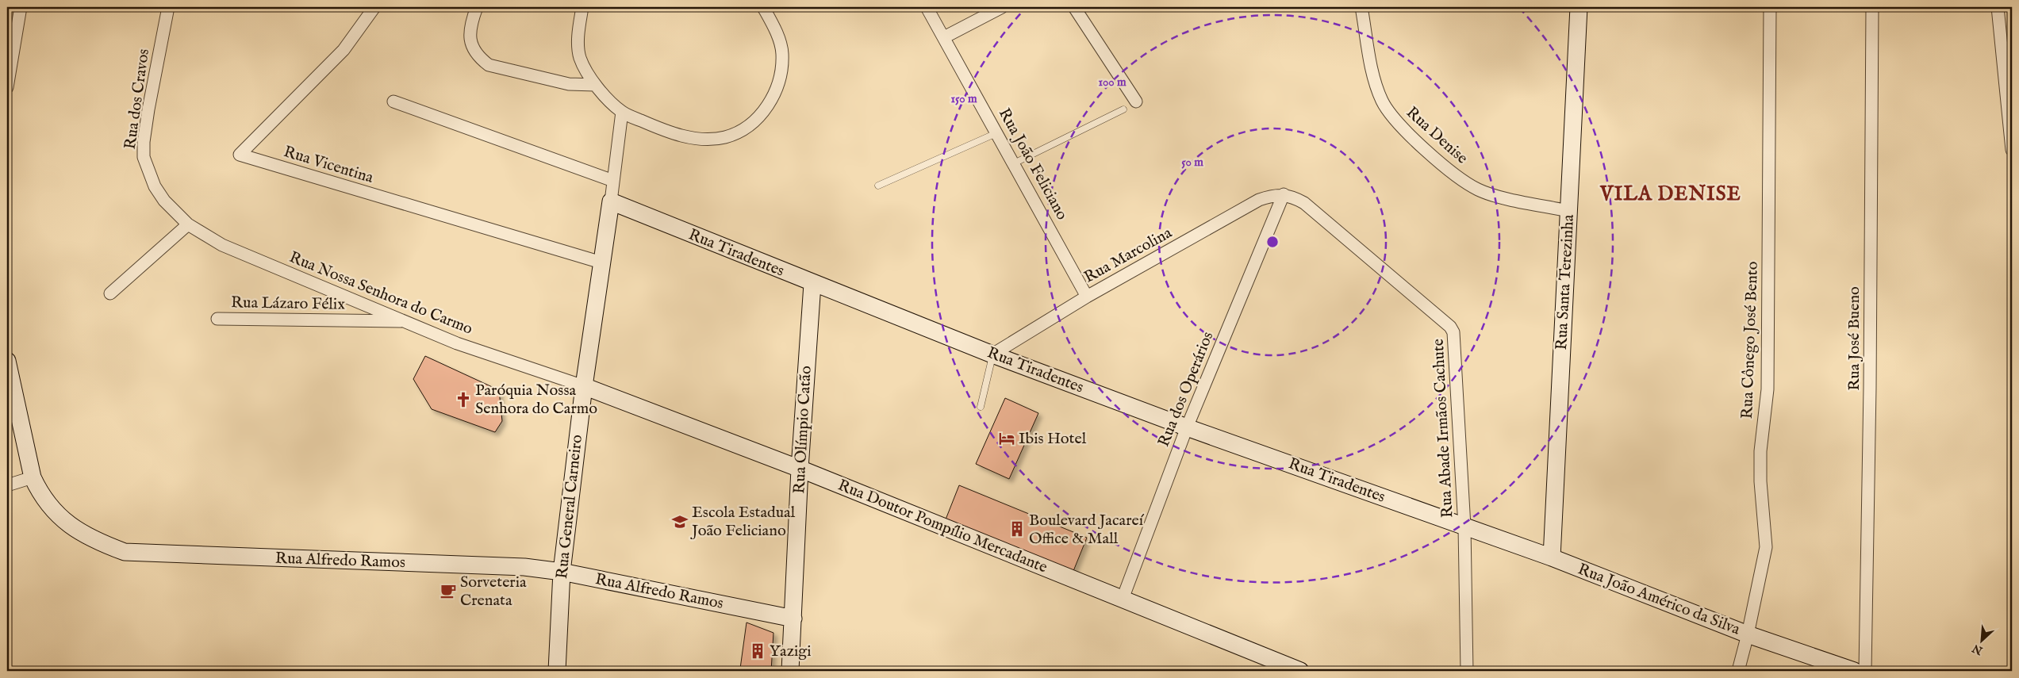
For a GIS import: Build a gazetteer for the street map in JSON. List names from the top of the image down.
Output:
{
  "streets": {
    "main road": [
      "Rua Tiradentes",
      "Rua Santa Terezinha",
      "Rua Olímpio Catão",
      "Rua General Carneiro",
      "Rua Doutor Pompílio Mercadante",
      "Rua Alfredo Ramos",
      "Rua João Américo da Silva"
    ],
    "street": [
      "Rua dos Cravos",
      "Rua Denise",
      "Rua João Feliciano",
      "Rua Vicentina",
      "Rua Marcolina",
      "Rua Nossa Senhora do Carmo",
      "Rua Lázaro Félix",
      "Rua José Bueno",
      "Rua Cônego José Bento",
      "Rua dos Operários",
      "Rua Abade Irmãos Cachute"
    ]
  },
  "crossings": [
    ["Rua dos Cravos", "Rua Nossa Senhora do Carmo"],
    ["Rua Denise", "Rua Santa Terezinha"],
    ["Rua João Feliciano", "Rua Marcolina"],
    ["Rua Vicentina", "Rua General Carneiro"],
    ["Rua Tiradentes", "Rua Marcolina"],
    ["Rua Tiradentes", "Rua dos Operários"],
    ["Rua Tiradentes", "Rua Abade Irmãos Cachute"],
    ["Rua Tiradentes", "Rua Olímpio Catão"],
    ["Rua Tiradentes", "Rua General Carneiro"],
    ["Rua Tiradentes", "Rua João Américo da Silva"],
    ["Rua Marcolina", "Rua dos Operários"],
    ["Rua Marcolina", "Rua Abade Irmãos Cachute"],
    ["Rua Santa Terezinha", "Rua João Américo da Silva"],
    ["Rua Nossa Senhora do Carmo", "Rua Lázaro Félix"],
    ["Rua Nossa Senhora do Carmo", "Rua General Carneiro"],
    ["Rua Nossa Senhora do Carmo", "Rua Doutor Pompílio Mercadante"],
    ["Rua Cônego José Bento", "Rua João Américo da Silva"],
    ["Rua dos Operários", "Rua Abade Irmãos Cachute"],
    ["Rua dos Operários", "Rua Doutor Pompílio Mercadante"],
    ["Rua Abade Irmãos Cachute", "Rua João Américo da Silva"],
    ["Rua Olímpio Catão", "Rua Doutor Pompílio Mercadante"],
    ["Rua Olímpio Catão", "Rua Alfredo Ramos"],
    ["Rua General Carneiro", "Rua Doutor Pompílio Mercadante"],
    ["Rua General Carneiro", "Rua Alfredo Ramos"]
  ],
  "districts": ["VILA DENISE"],
  "places": {
    "church": ["Paróquia Nossa Senhora do Carmo"],
    "hotel": ["Ibis Hotel"],
    "school or university": ["Escola Estadual João Feliciano"],
    "building": ["Boulevard Jacareí Office & Mall", "Yazigi"],
    "cafe": ["Sorveteria Crenata"]
  },
  "north": "bottom left",
  "rings": ["100 m", "150 m", "50 m"]
}
